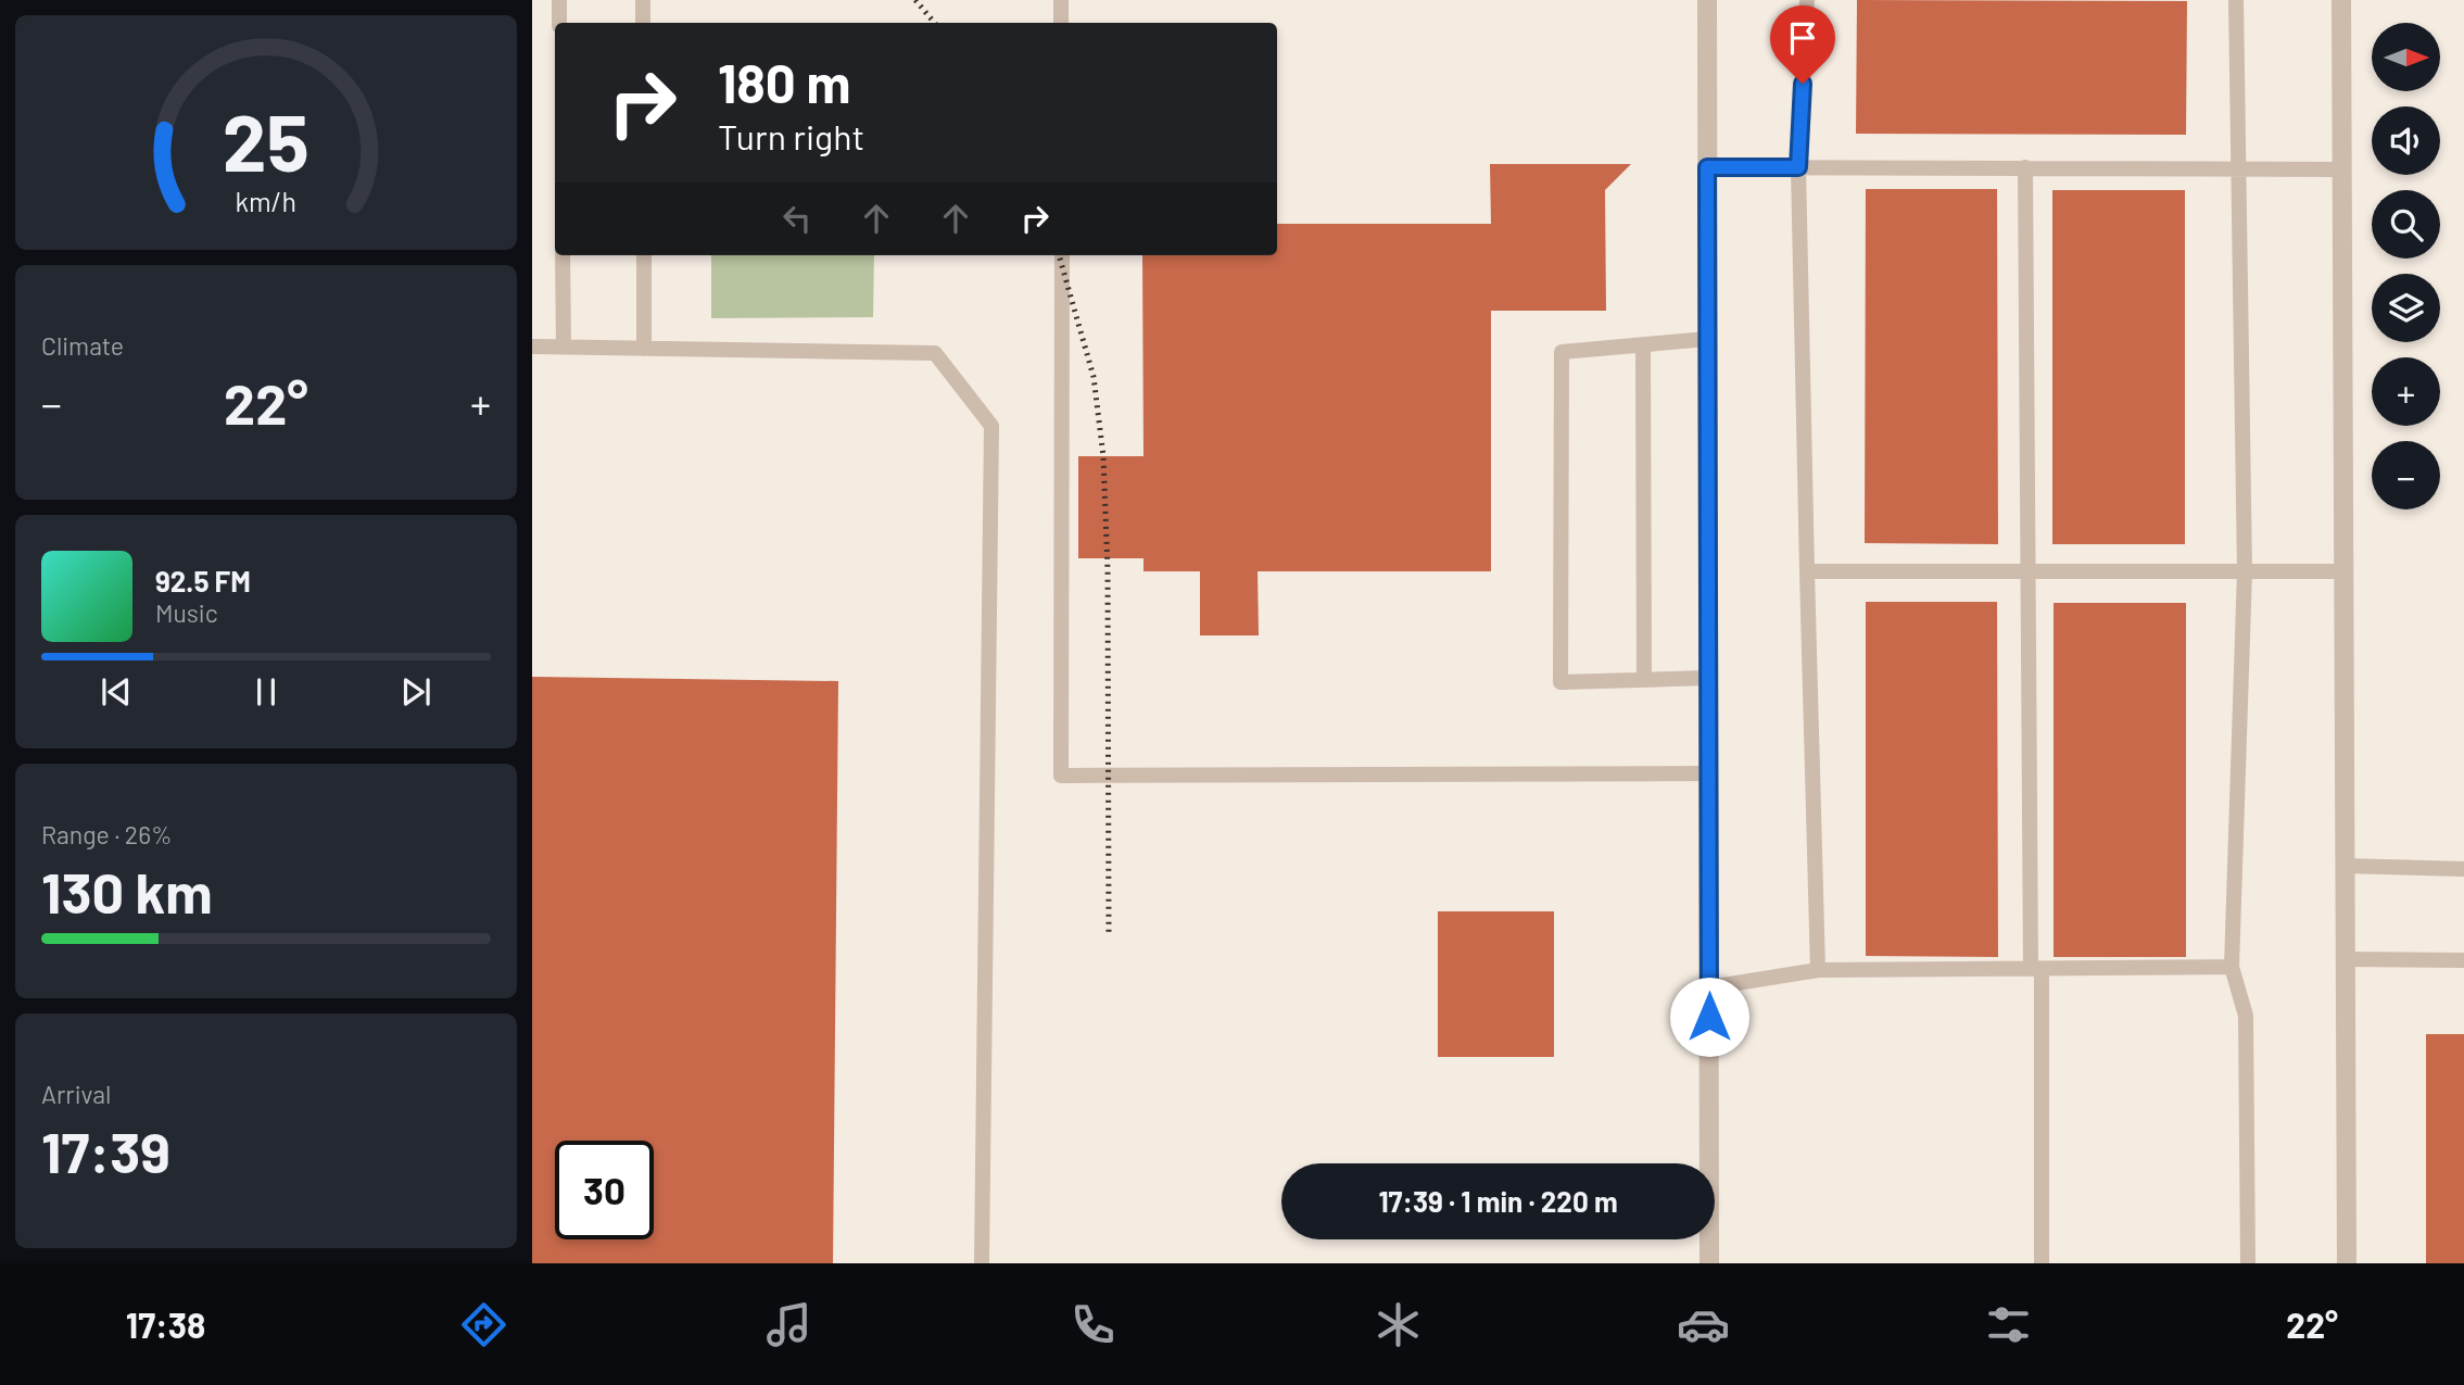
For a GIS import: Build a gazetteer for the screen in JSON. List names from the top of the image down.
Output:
{
  "north": "right",
  "page": {
    "map_buttons": ["+", "−"],
    "turn": ["180 m", "Turn right"],
    "tile": [
      "Climate",
      ["Range · 26%", "130 km"],
      ["Arrival", "17:39"]
    ],
    "heat": ["−", "22°", "+"],
    "song": ["92.5 FM", "Music"],
    "limit": "30",
    "trip": "17:39 · 1 min · 220 m",
    "tabs": ["17:38", "22°"],
    "gauge": ["25", "km/h"]
  }
}
